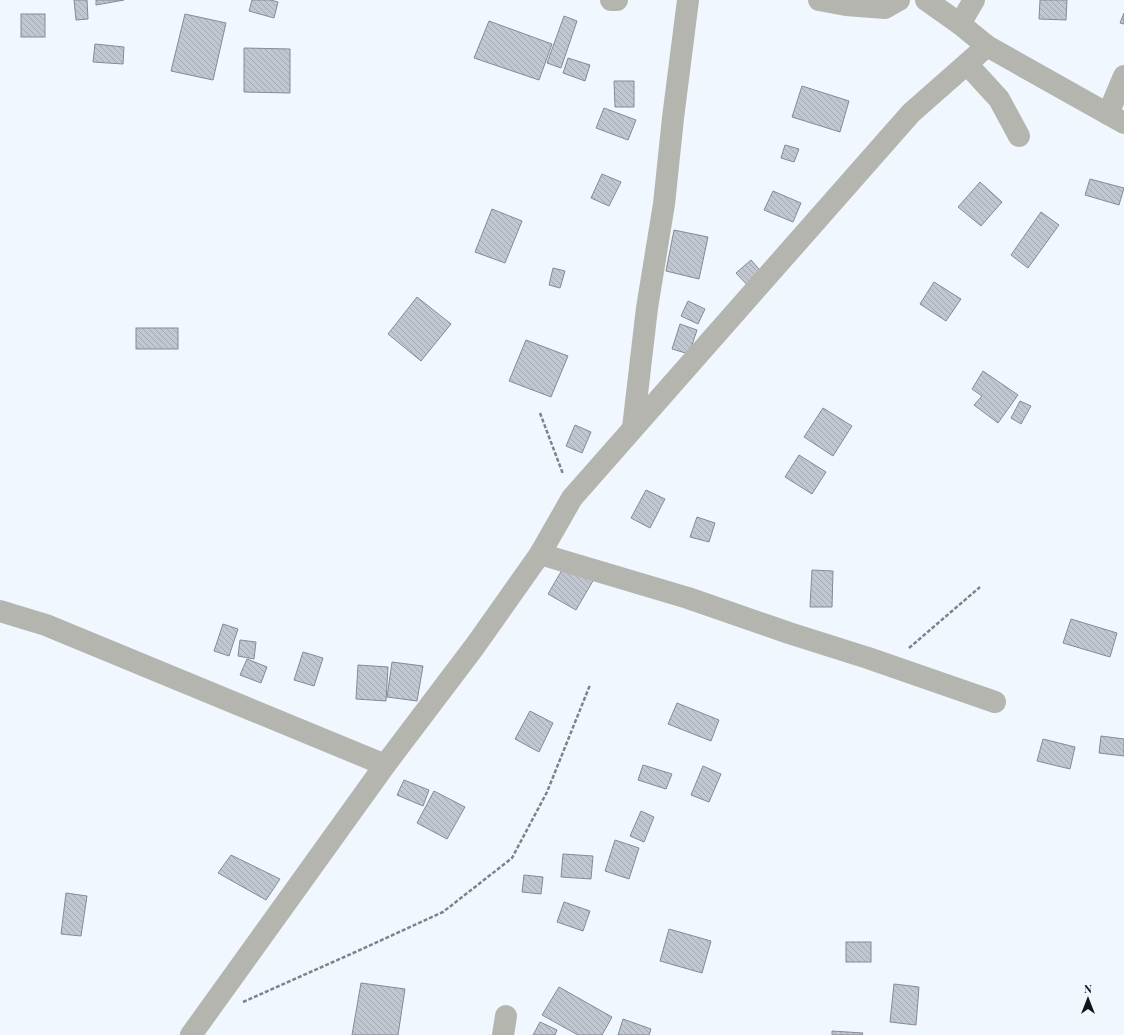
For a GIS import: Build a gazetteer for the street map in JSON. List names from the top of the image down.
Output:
{
  "north": "top"
}
